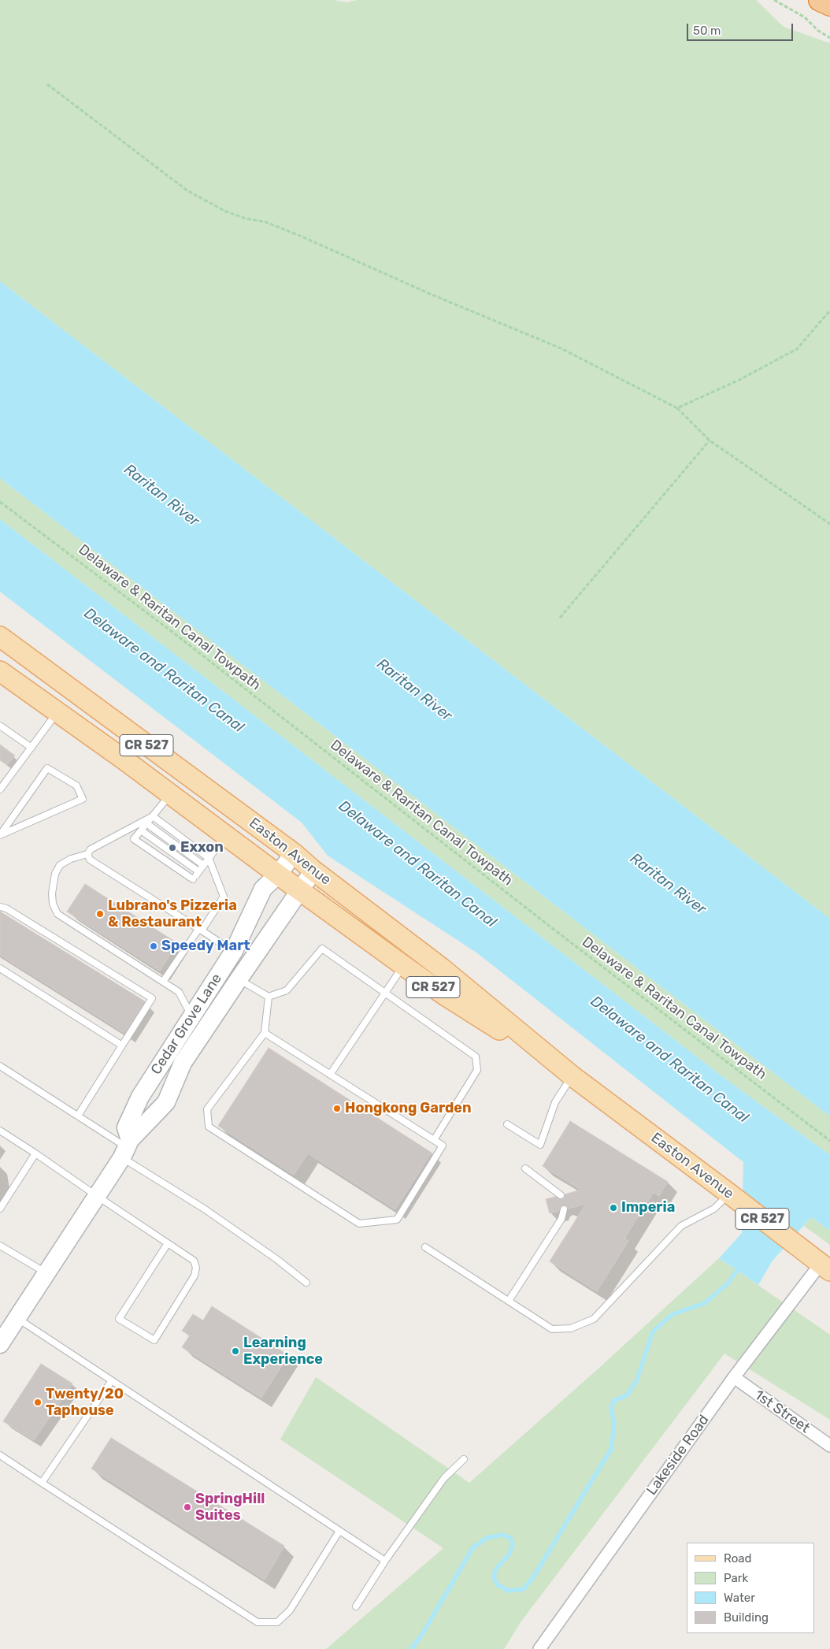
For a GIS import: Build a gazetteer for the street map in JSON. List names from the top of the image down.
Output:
{
  "streets": {
    "main road": ["CR 527", "Easton Avenue", "Cedar Grove Lane"],
    "street": ["1st Street", "Lakeside Road"],
    "path": ["Delaware & Raritan Canal Towpath"]
  },
  "crossings": [
    ["Easton Avenue", "Cedar Grove Lane"],
    ["Easton Avenue", "Lakeside Road"],
    ["1st Street", "Lakeside Road"]
  ],
  "water": ["Raritan River", "Delaware and Raritan Canal"],
  "places": [
    "Exxon",
    "Lubrano's Pizzeria & Restaurant",
    "Speedy Mart",
    "Hongkong Garden",
    "Imperia",
    "Learning Experience",
    "Twenty/20 Taphouse",
    "SpringHill Suites"
  ],
  "legend": [
    "Road",
    "Park",
    "Water",
    "Building"
  ],
  "scale_bar": "50 m"
}
